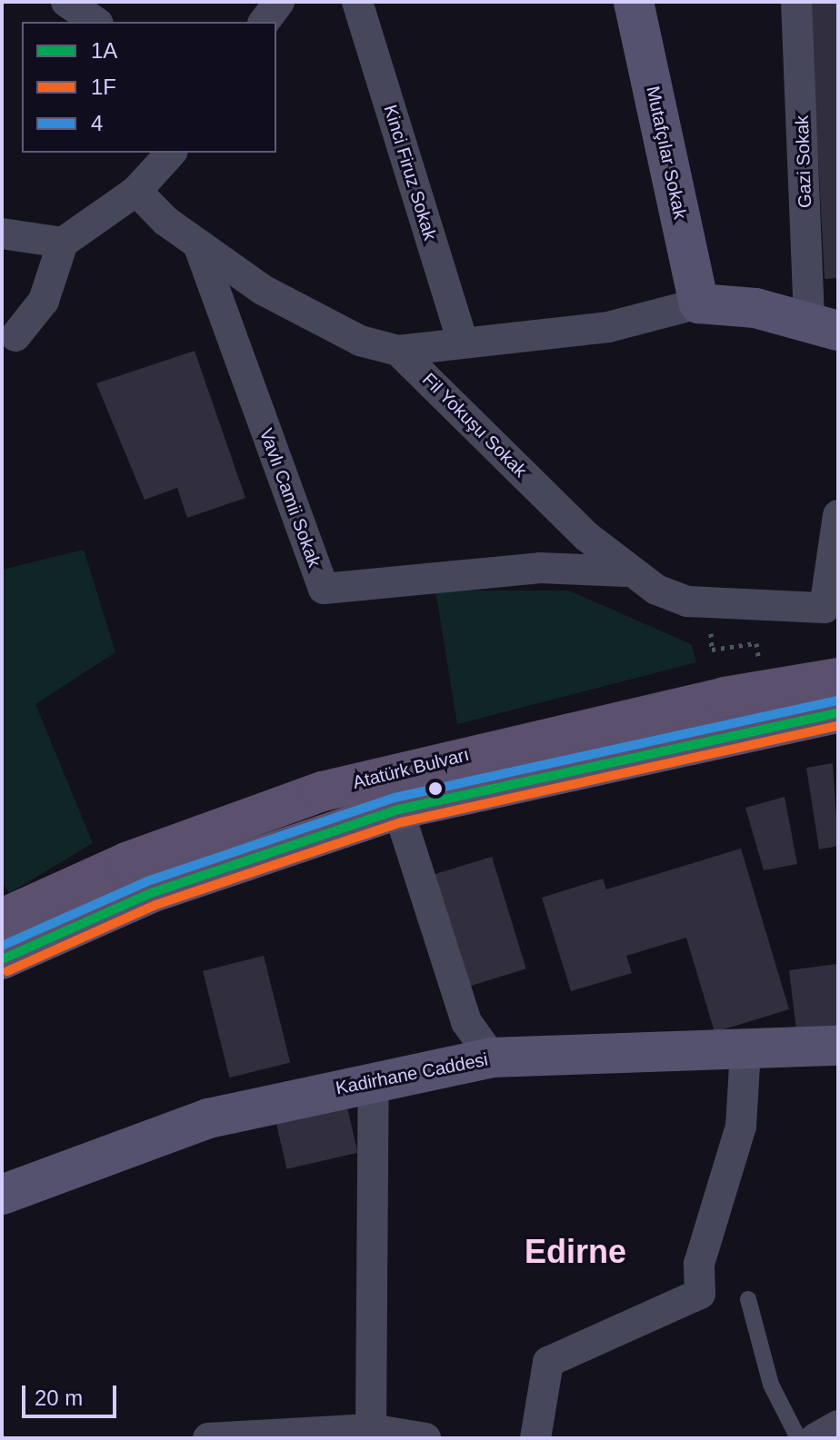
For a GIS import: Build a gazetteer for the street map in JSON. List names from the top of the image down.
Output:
{
  "streets": {
    "main road": ["Atatürk Bulvarı"],
    "street": [
      "Mutafçılar Sokak",
      "Gazi Sokak",
      "Kinci Firuz Sokak",
      "Fil Yokuşu Sokak",
      "Vavlı Camii Sokak",
      "Kadirhane Caddesi"
    ]
  },
  "crossings": [
    ["Fil Yokuşu Sokak", "Vavlı Camii Sokak"]
  ],
  "districts": ["Edirne"],
  "lines": ["transit line 4", "transit line 1A", "transit line 1F"],
  "legend": ["1A", "1F", "4"],
  "scale_bar": "20 m"
}
